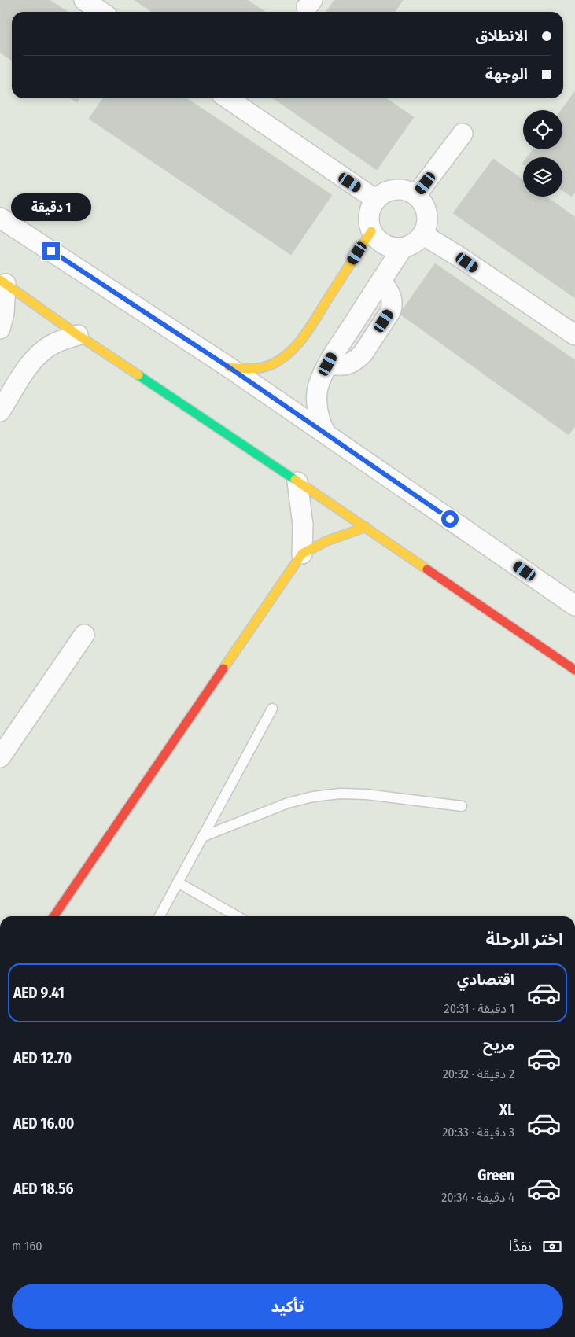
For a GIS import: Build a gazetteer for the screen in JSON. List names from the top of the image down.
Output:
{
  "page": {
    "banner": ["الانطلاق", "الوجهة"],
    "bubble": "1 دقيقة",
    "heading": "اختر الرحلة",
    "list": [
      {
        "name": "اقتصادي",
        "note": "1 دقيقة · 20:31",
        "value": "AED 9.41"
      },
      {
        "name": "مريح",
        "note": "2 دقيقة · 20:32",
        "value": "AED 12.70"
      },
      {
        "name": "XL",
        "note": "3 دقيقة · 20:33",
        "value": "AED 16.00"
      },
      {
        "name": "Green",
        "note": "4 دقيقة · 20:34",
        "value": "AED 18.56"
      }
    ],
    "pay": ["نقدًا", "160 m"],
    "buttons": "تأكيد"
  }
}
